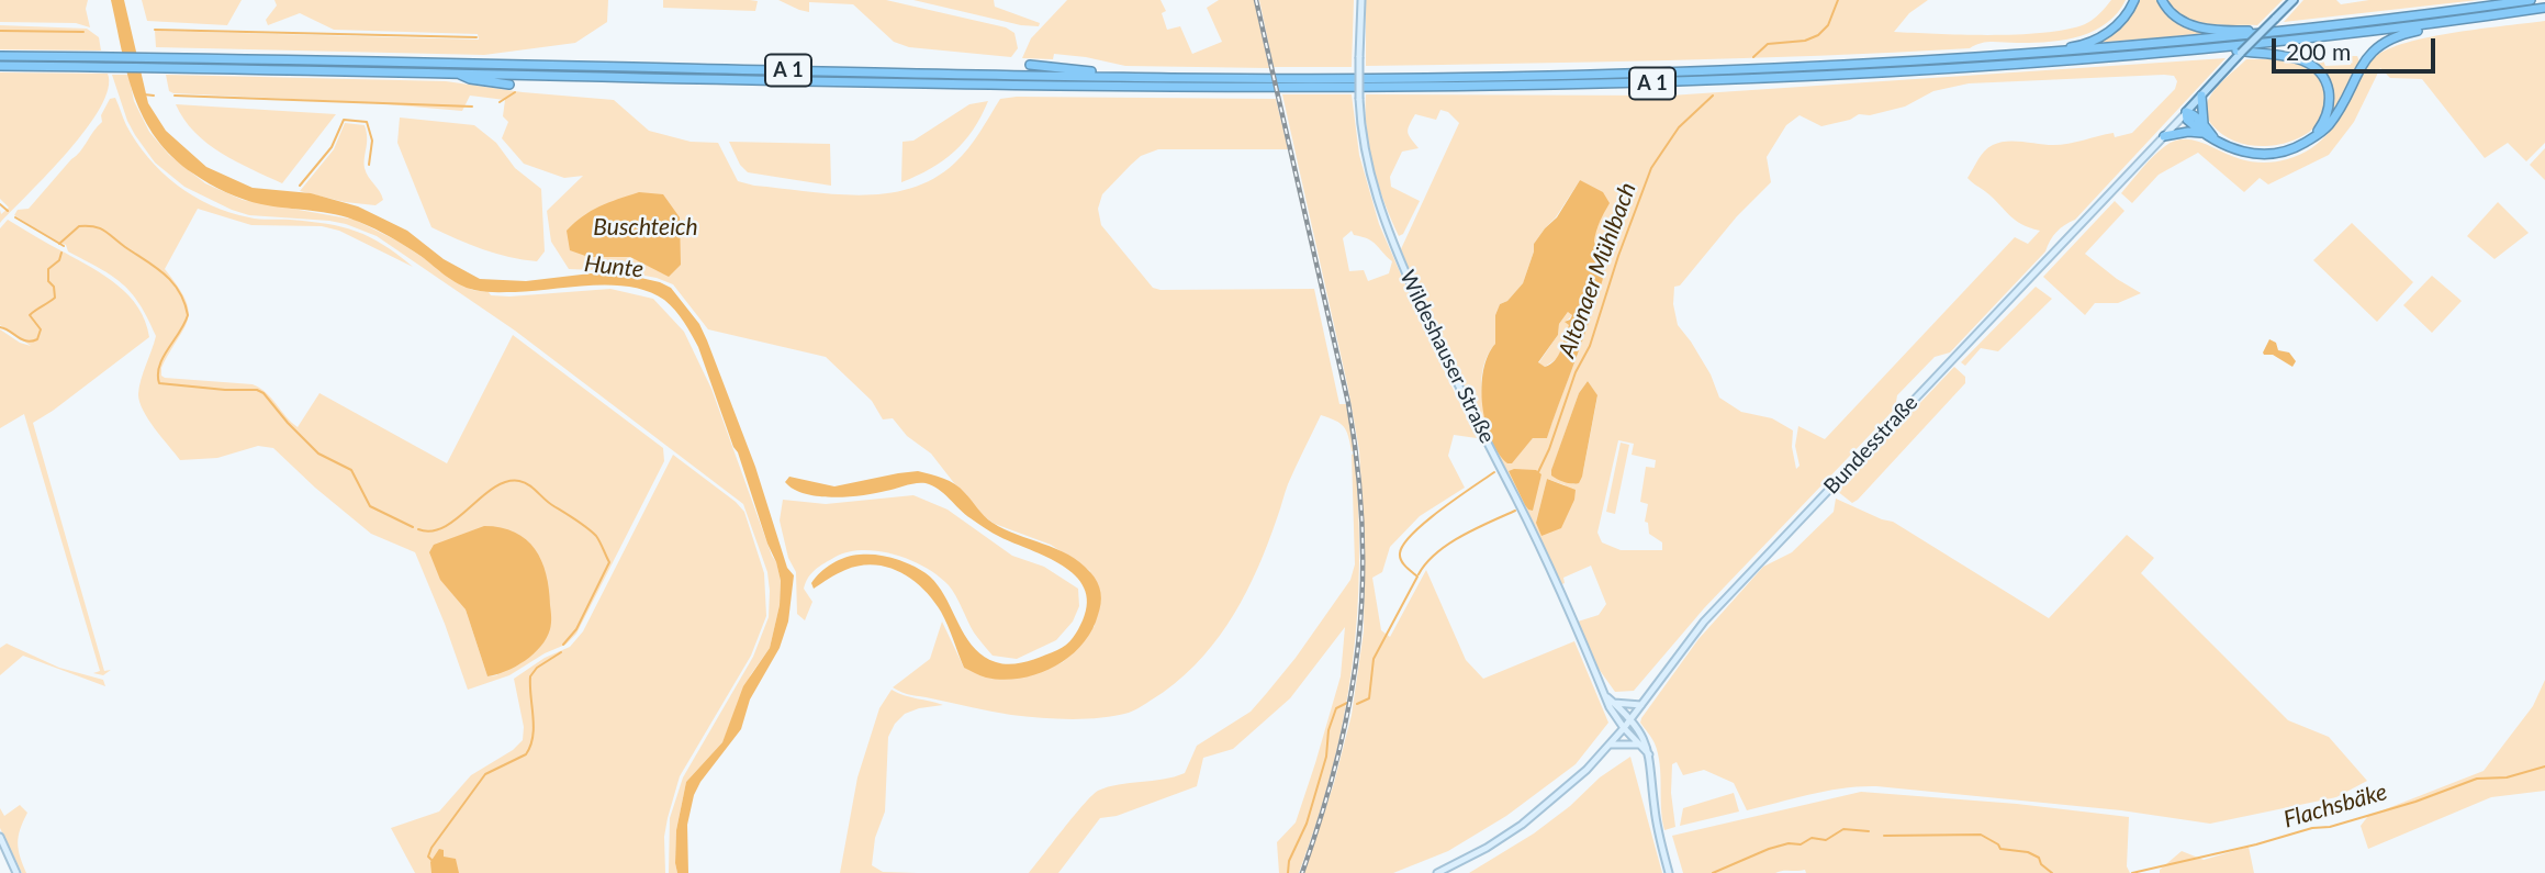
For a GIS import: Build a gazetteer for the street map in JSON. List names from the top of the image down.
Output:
{
  "streets": {
    "highway": ["A 1"],
    "main road": ["Wildeshauser Straße", "Bundesstraße"]
  },
  "crossings": [
    ["Wildeshauser Straße", "Bundesstraße"]
  ],
  "water": [
    "Buschteich",
    "Hunte",
    "Altonaer Mühlbach",
    "Flachsbäke"
  ],
  "scale_bar": "200 m"
}
